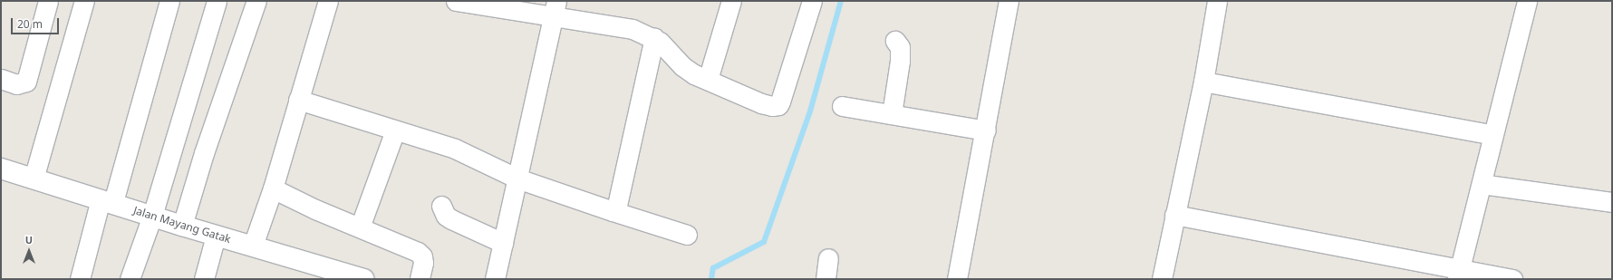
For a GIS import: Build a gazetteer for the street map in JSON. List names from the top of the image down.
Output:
{
  "streets": {
    "street": ["Jalan Mayang Gatak"]
  },
  "scale_bar": "20 m",
  "north": "top"
}
